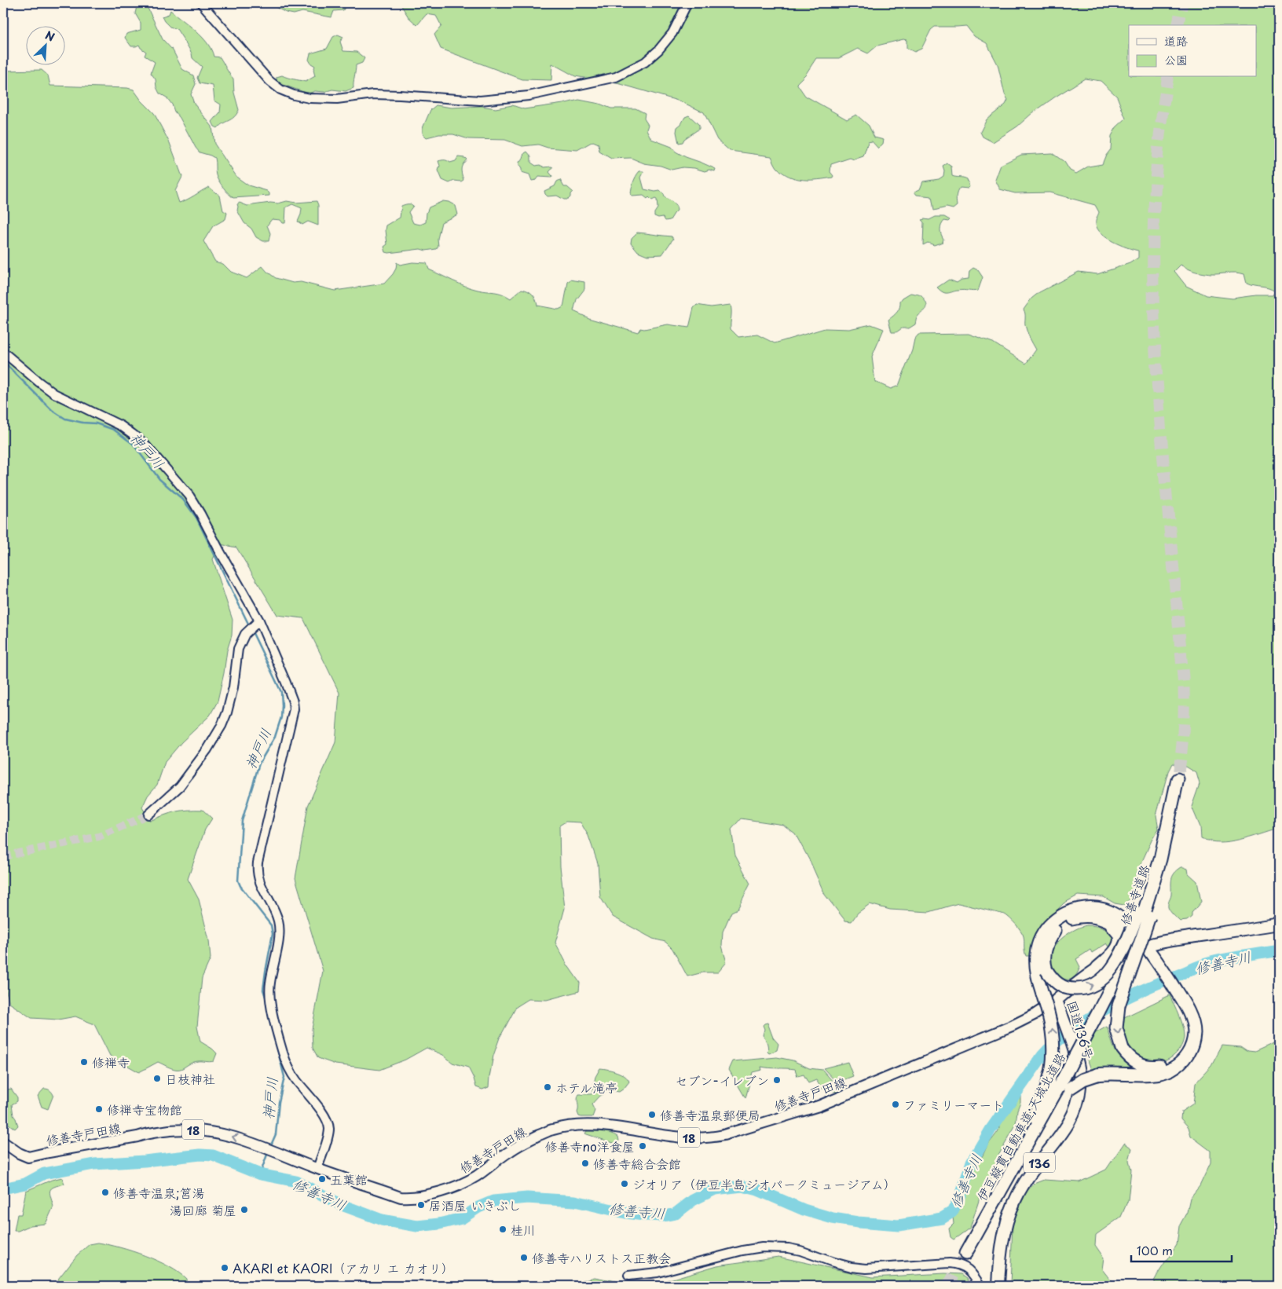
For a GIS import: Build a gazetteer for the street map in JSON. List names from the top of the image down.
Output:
{
  "streets": {
    "highway": [
      "修善寺道路",
      "国道136号",
      "伊豆縦貫自動車道;天城北道路",
      "136"
    ],
    "main road": ["修善寺戸田線", "18"]
  },
  "crossings": [
    ["修善寺道路", "伊豆縦貫自動車道;天城北道路"],
    ["国道136号", "修善寺戸田線"]
  ],
  "water": ["神戸川", "修善寺川"],
  "places": [
    "修禅寺",
    "日枝神社",
    "セブン-イレブン",
    "ホテル滝亭",
    "ファミリーマート",
    "修禅寺宝物館",
    "修善寺温泉郵便局",
    "修善寺no洋食屋",
    "修善寺総合会館",
    "五葉館",
    "ジオリア（伊豆半島ジオパークミュージアム）",
    "修善寺温泉;筥湯",
    "居酒屋 いきぶし",
    "湯回廊 菊屋",
    "桂川",
    "修善寺ハリストス正教会",
    "AKARI et KAORI（アカリ エ カオリ）"
  ],
  "legend": ["道路", "公園"],
  "scale_bar": "100 m",
  "north": "top right"
}
